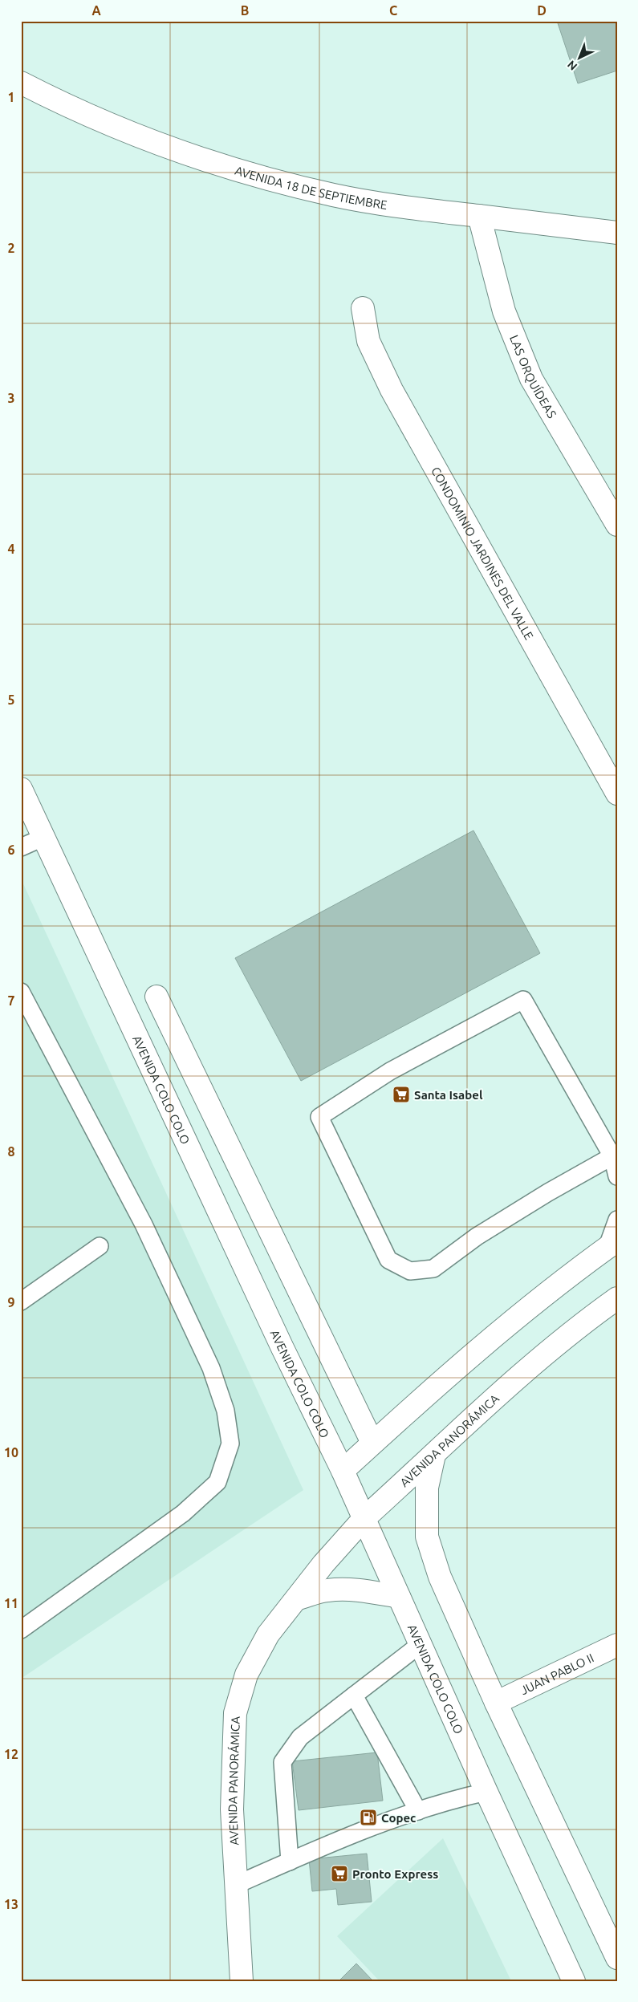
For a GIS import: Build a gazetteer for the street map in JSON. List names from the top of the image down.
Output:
{
  "streets": {
    "street": [
      "AVENIDA 18 DE SEPTIEMBRE",
      "LAS ORQUÍDEAS",
      "CONDOMINIO JARDINES DEL VALLE",
      "AVENIDA COLO COLO",
      "AVENIDA PANORÁMICA",
      "JUAN PABLO II"
    ]
  },
  "crossings": [
    ["AVENIDA 18 DE SEPTIEMBRE", "LAS ORQUÍDEAS"],
    ["AVENIDA COLO COLO", "AVENIDA PANORÁMICA"]
  ],
  "places": {
    "supermarket": ["Santa Isabel", "Pronto Express"],
    "fuel station": ["Copec"]
  },
  "north": "bottom left",
  "grid": {
    "columns": [
      "A",
      "B",
      "C",
      "D"
    ],
    "rows": [
      "1",
      "2",
      "3",
      "4",
      "5",
      "6",
      "7",
      "8",
      "9",
      "10",
      "11",
      "12",
      "13"
    ]
  }
}
